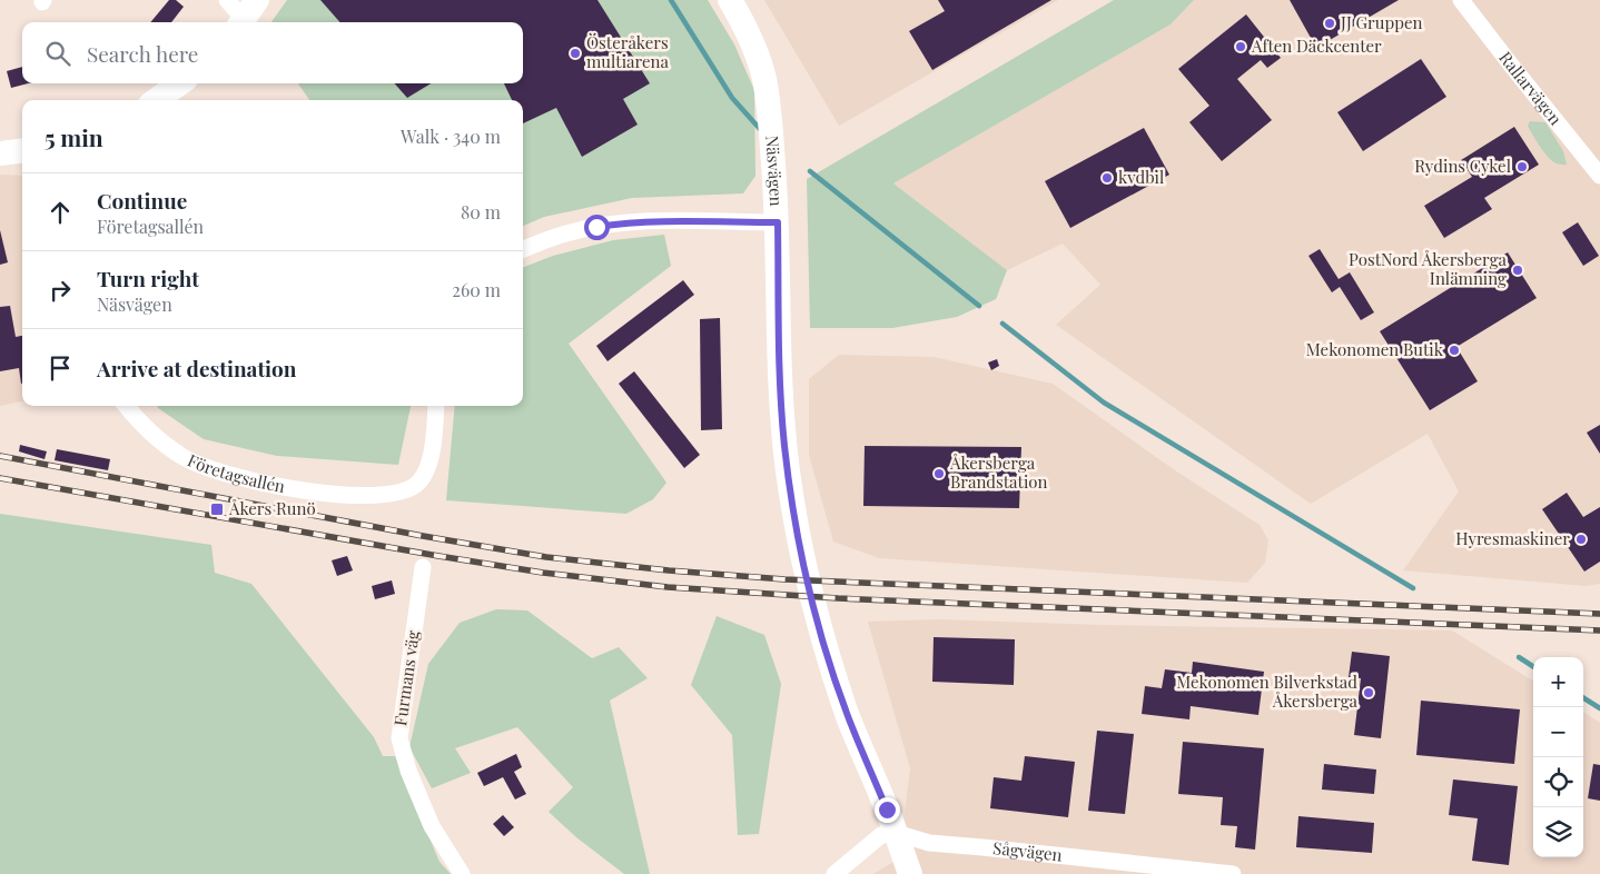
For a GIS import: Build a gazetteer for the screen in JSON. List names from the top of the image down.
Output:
{
  "streets": {
    "street": [
      "Rallarvägen",
      "Näsvägen",
      "Företagsallén",
      "Furmans väg",
      "Sågvägen"
    ]
  },
  "crossings": [
    ["Näsvägen", "Sågvägen"]
  ],
  "places": {
    "other": [
      "JJ Gruppen",
      "Aften Däckcenter",
      "Österåkers multiarena",
      "Rydins Cykel",
      "kvdbil",
      "PostNord Åkersberga Inlämning",
      "Mekonomen Butik",
      "Åkersberga Brandstation",
      "Hyresmaskiner",
      "Mekonomen Bilverkstad Åkersberga"
    ],
    "transit": ["Åkers Runö"]
  },
  "page": {
    "search": "Search here",
    "heading": ["5 min", "Walk · 340 m"],
    "list": [
      ["Continue", "Företagsallén", "80 m"],
      ["Turn right", "Näsvägen", "260 m"],
      "Arrive at destination"
    ],
    "map_buttons": ["+", "−"]
  }
}
